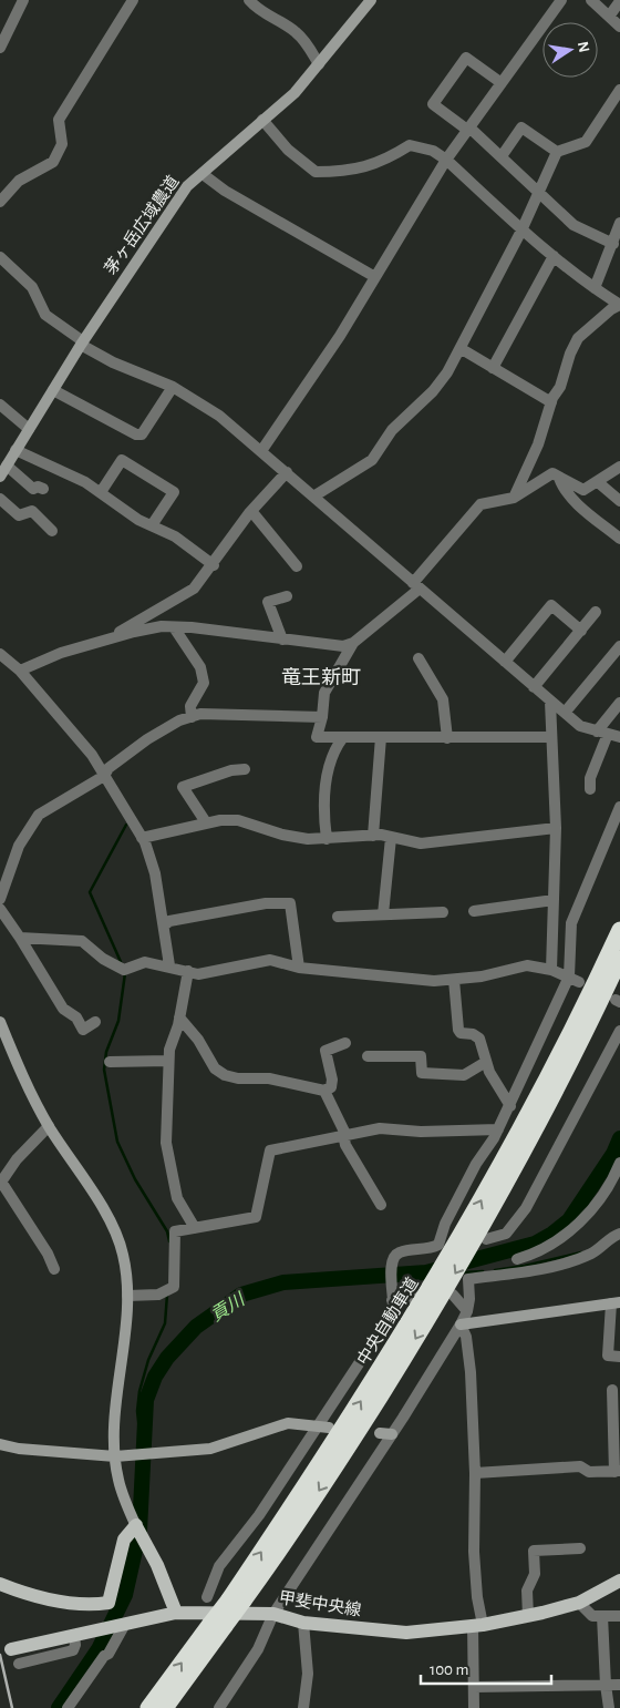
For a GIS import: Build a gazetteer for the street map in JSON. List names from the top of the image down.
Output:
{
  "streets": {
    "highway": ["中央自動車道"],
    "main road": ["甲斐中央線"],
    "street": ["茅ヶ岳広域農道"]
  },
  "districts": ["竜王新町"],
  "water": ["貢川"],
  "scale_bar": "100 m",
  "north": "right"
}
